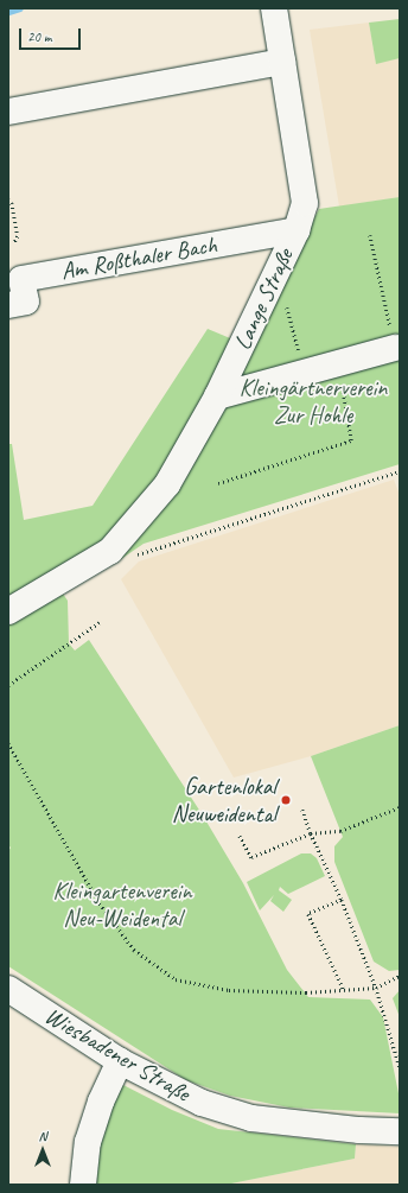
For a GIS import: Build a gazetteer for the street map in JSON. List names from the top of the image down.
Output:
{
  "streets": {
    "street": ["Am Roßthaler Bach", "Lange Straße", "Wiesbadener Straße"]
  },
  "crossings": [
    ["Am Roßthaler Bach", "Lange Straße"]
  ],
  "parks": ["Kleingärtnerverein Zur Hohle", "Kleingartenverein Neu-Weidental"],
  "places": ["Gartenlokal Neuweidental"],
  "scale_bar": "20 m",
  "north": "top"
}
